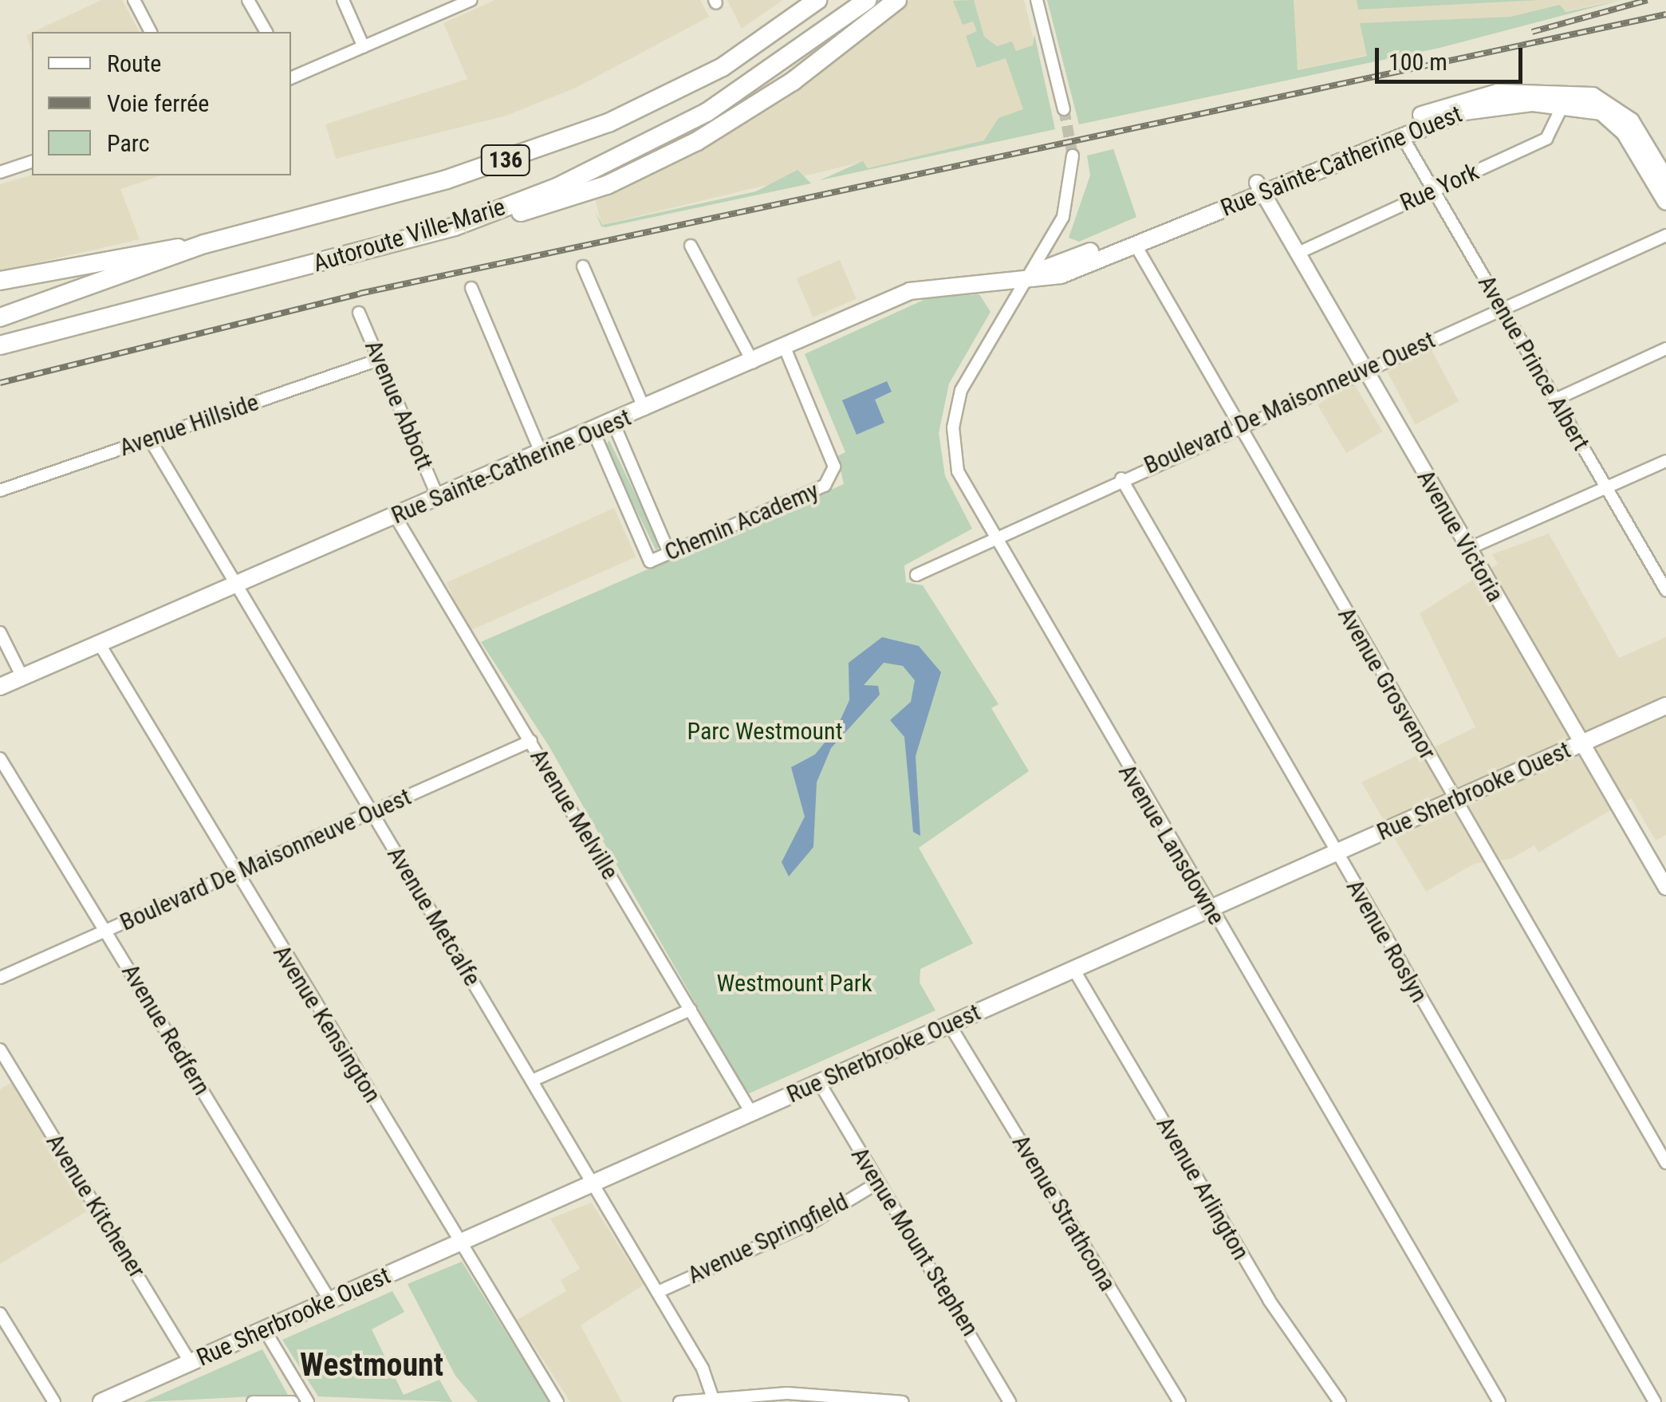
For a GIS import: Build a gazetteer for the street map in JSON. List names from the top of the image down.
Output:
{
  "streets": {
    "highway": ["136", "Autoroute Ville-Marie"],
    "main road": ["Rue Sainte-Catherine Ouest", "Rue Sherbrooke Ouest"],
    "street": [
      "Rue York",
      "Avenue Prince Albert",
      "Boulevard De Maisonneuve Ouest",
      "Avenue Abbott",
      "Avenue Hillside",
      "Chemin Academy",
      "Avenue Victoria",
      "Avenue Grosvenor",
      "Avenue Melville",
      "Avenue Lansdowne",
      "Avenue Metcalfe",
      "Avenue Roslyn",
      "Avenue Kensington",
      "Avenue Redfern",
      "Avenue Arlington",
      "Avenue Kitchener",
      "Avenue Strathcona",
      "Avenue Springfield",
      "Avenue Mount Stephen"
    ]
  },
  "crossings": [
    ["Rue Sainte-Catherine Ouest", "Rue York"],
    ["Rue Sainte-Catherine Ouest", "Avenue Prince Albert"],
    ["Rue Sainte-Catherine Ouest", "Avenue Abbott"],
    ["Rue Sainte-Catherine Ouest", "Chemin Academy"],
    ["Rue Sainte-Catherine Ouest", "Avenue Victoria"],
    ["Rue Sainte-Catherine Ouest", "Avenue Grosvenor"],
    ["Rue Sainte-Catherine Ouest", "Avenue Melville"],
    ["Rue Sainte-Catherine Ouest", "Avenue Lansdowne"],
    ["Rue Sainte-Catherine Ouest", "Avenue Metcalfe"],
    ["Rue Sainte-Catherine Ouest", "Avenue Kensington"],
    ["Rue York", "Avenue Prince Albert"],
    ["Rue York", "Avenue Victoria"],
    ["Avenue Prince Albert", "Boulevard De Maisonneuve Ouest"],
    ["Boulevard De Maisonneuve Ouest", "Avenue Victoria"],
    ["Boulevard De Maisonneuve Ouest", "Avenue Grosvenor"],
    ["Boulevard De Maisonneuve Ouest", "Avenue Melville"],
    ["Boulevard De Maisonneuve Ouest", "Avenue Lansdowne"],
    ["Boulevard De Maisonneuve Ouest", "Avenue Metcalfe"],
    ["Boulevard De Maisonneuve Ouest", "Avenue Roslyn"],
    ["Boulevard De Maisonneuve Ouest", "Avenue Kensington"],
    ["Boulevard De Maisonneuve Ouest", "Avenue Redfern"],
    ["Avenue Abbott", "Avenue Hillside"],
    ["Avenue Hillside", "Avenue Metcalfe"],
    ["Avenue Victoria", "Rue Sherbrooke Ouest"],
    ["Avenue Grosvenor", "Rue Sherbrooke Ouest"],
    ["Rue Sherbrooke Ouest", "Avenue Melville"],
    ["Rue Sherbrooke Ouest", "Avenue Lansdowne"],
    ["Rue Sherbrooke Ouest", "Avenue Metcalfe"],
    ["Rue Sherbrooke Ouest", "Avenue Roslyn"],
    ["Rue Sherbrooke Ouest", "Avenue Kensington"],
    ["Rue Sherbrooke Ouest", "Avenue Redfern"],
    ["Rue Sherbrooke Ouest", "Avenue Arlington"],
    ["Rue Sherbrooke Ouest", "Avenue Kitchener"],
    ["Rue Sherbrooke Ouest", "Avenue Strathcona"],
    ["Rue Sherbrooke Ouest", "Avenue Mount Stephen"],
    ["Avenue Metcalfe", "Avenue Springfield"],
    ["Avenue Springfield", "Avenue Mount Stephen"]
  ],
  "districts": ["Westmount"],
  "parks": ["Parc Westmount", "Westmount Park"],
  "legend": ["Route", "Voie ferrée", "Parc"],
  "scale_bar": "100 m"
}
